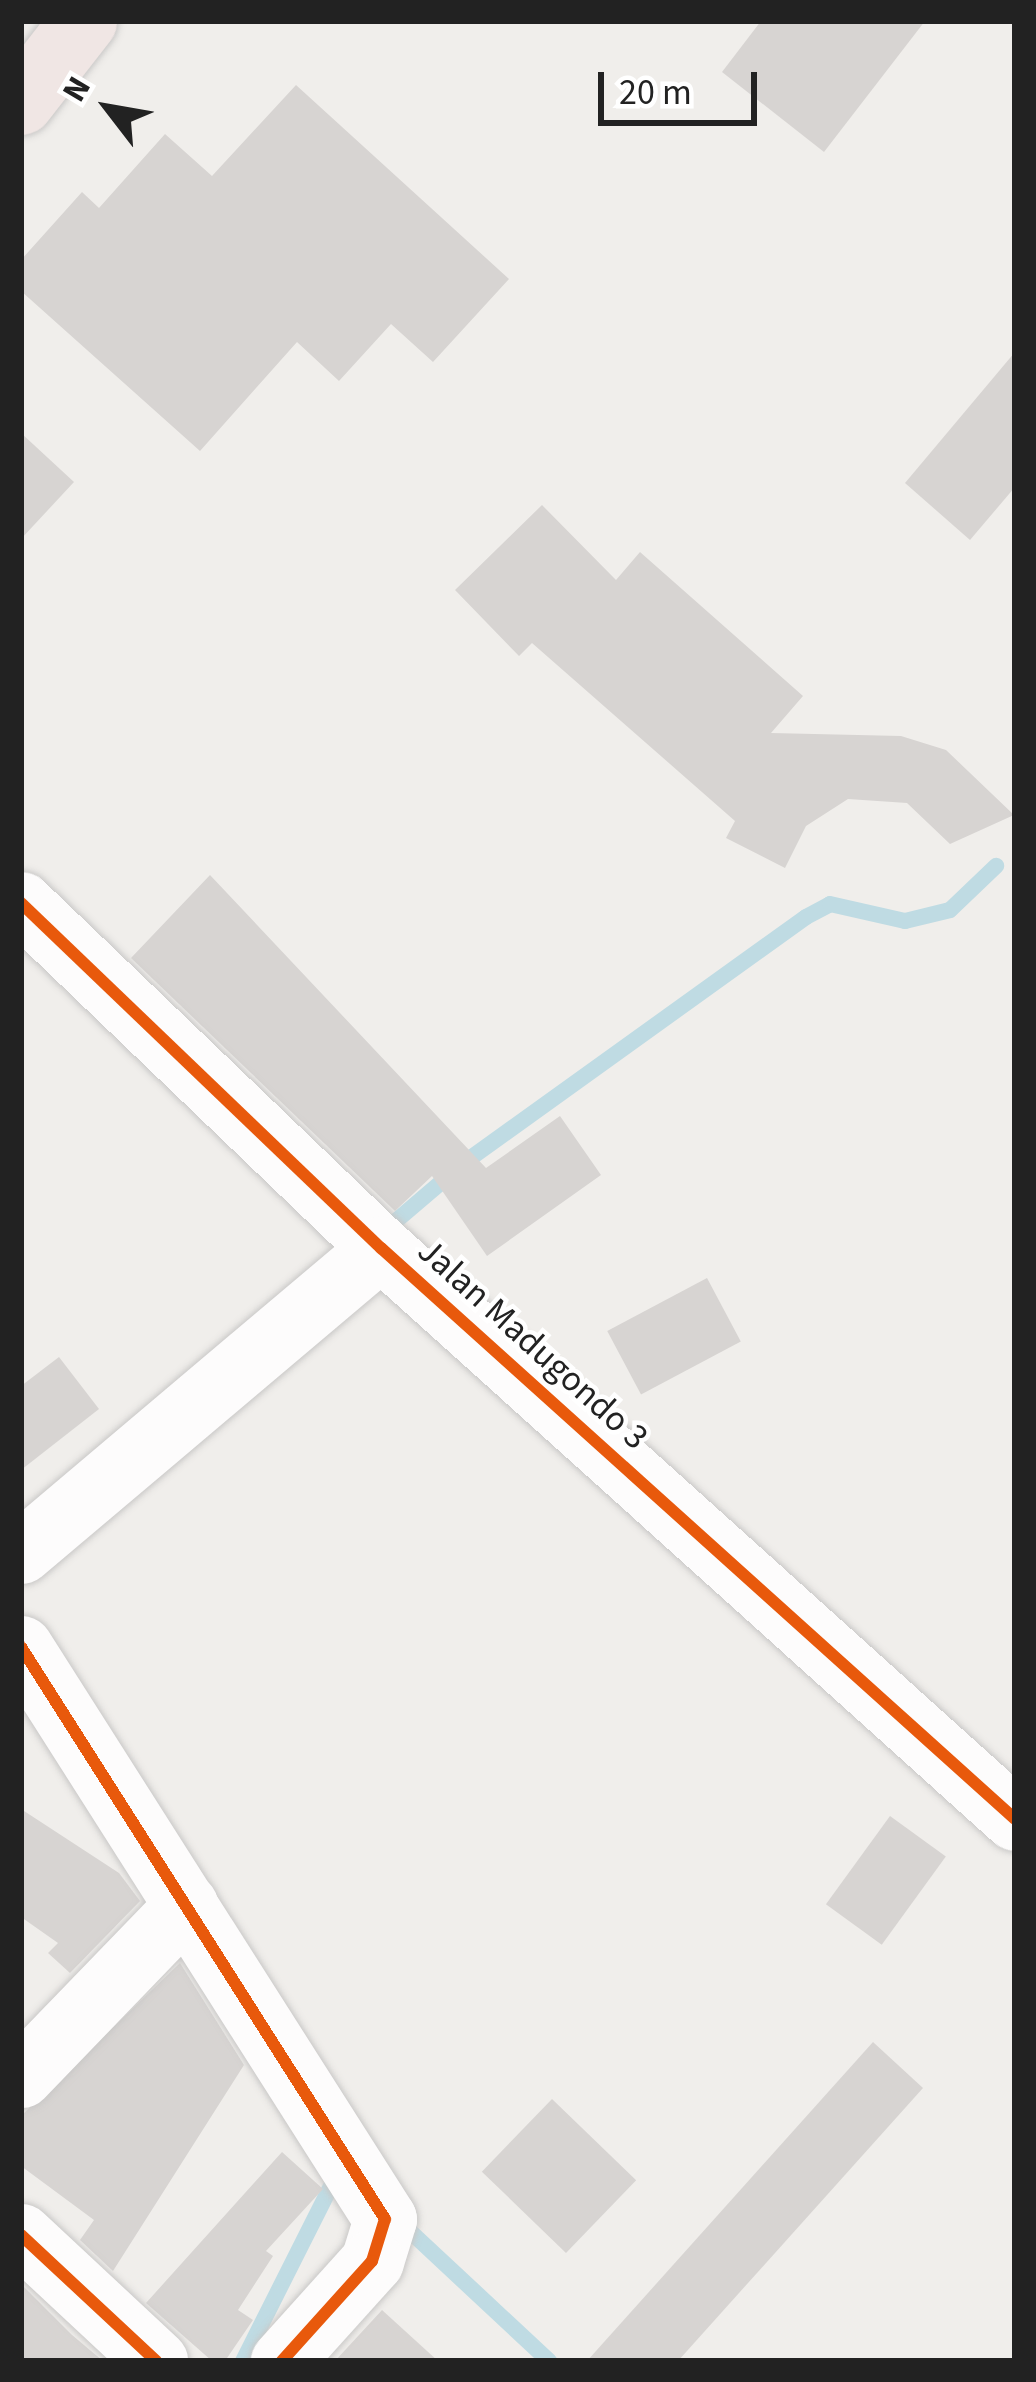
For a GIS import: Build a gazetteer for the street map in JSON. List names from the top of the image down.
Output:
{
  "streets": {
    "street": ["Jalan Madugondo 3"]
  },
  "scale_bar": "20 m",
  "north": "top left"
}
